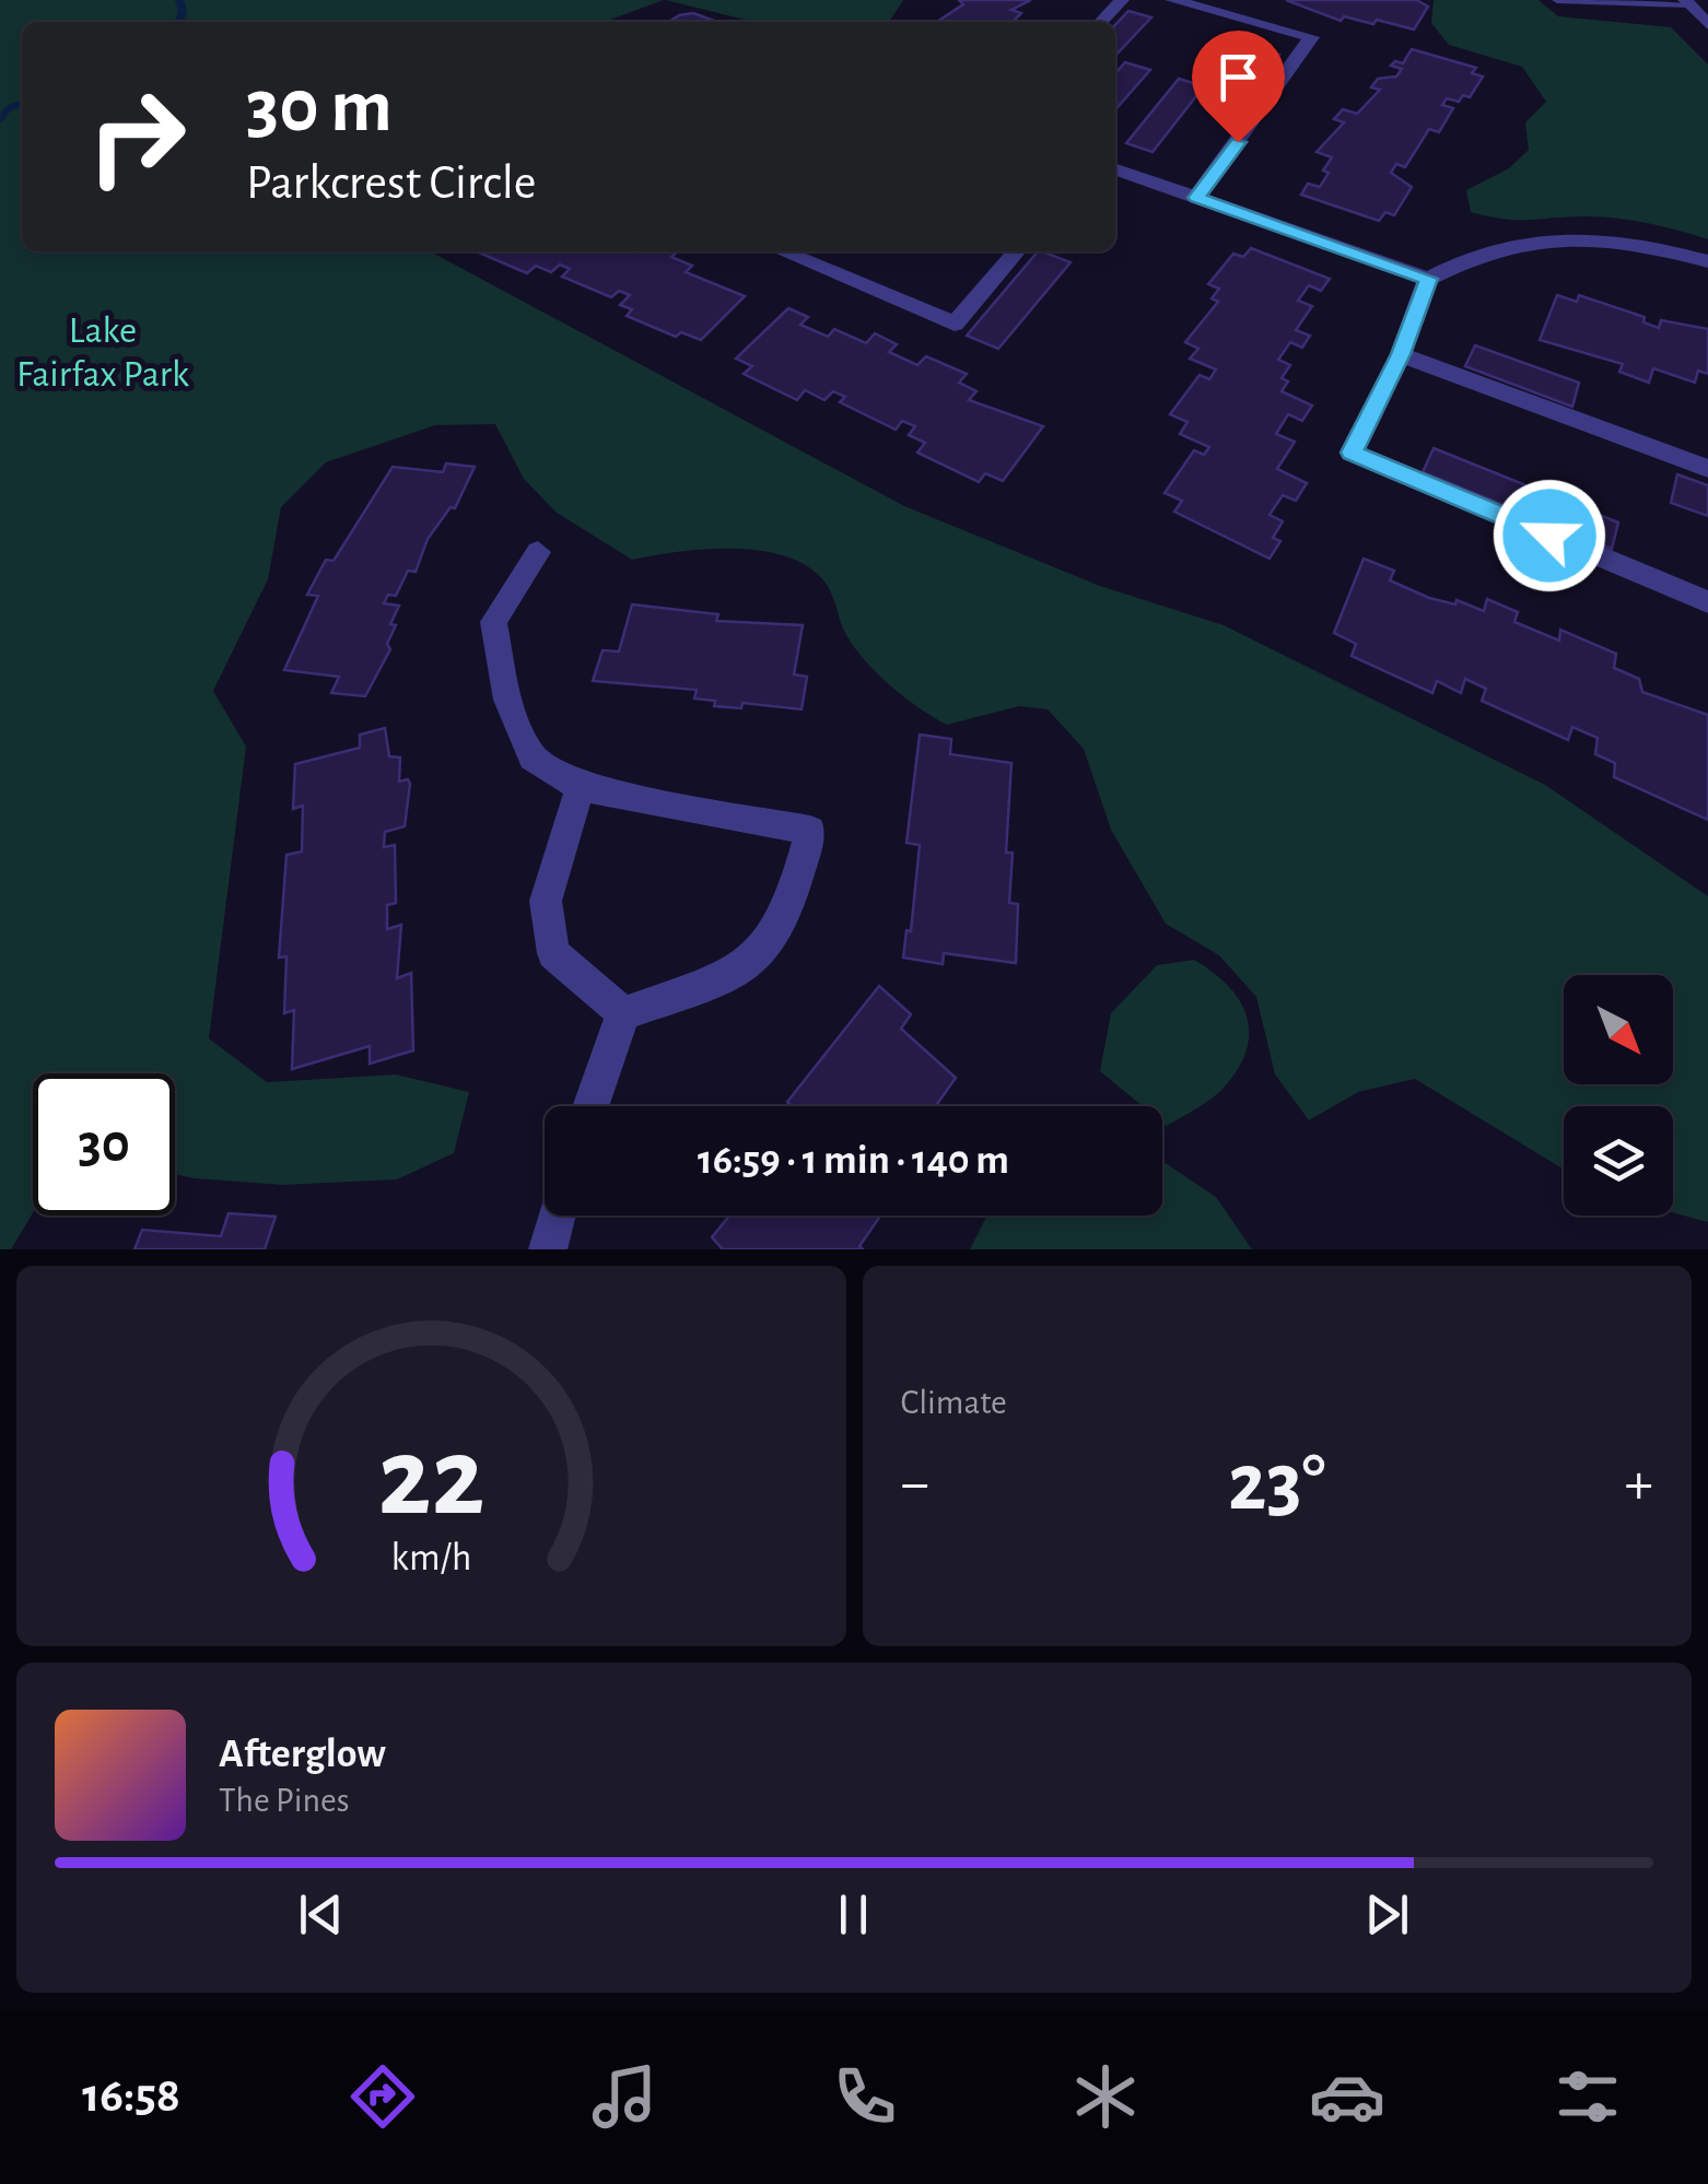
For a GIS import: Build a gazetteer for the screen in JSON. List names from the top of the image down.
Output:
{
  "parks": ["Lake Fairfax Park"],
  "north": "bottom right",
  "page": {
    "turn": ["30 m", "Parkcrest Circle"],
    "limit": "30",
    "trip": "16:59 · 1 min · 140 m",
    "tile": "Climate",
    "heat": ["−", "23°", "+"],
    "song": ["Afterglow", "The Pines"],
    "tabs": "16:58",
    "gauge": ["22", "km/h"]
  }
}
